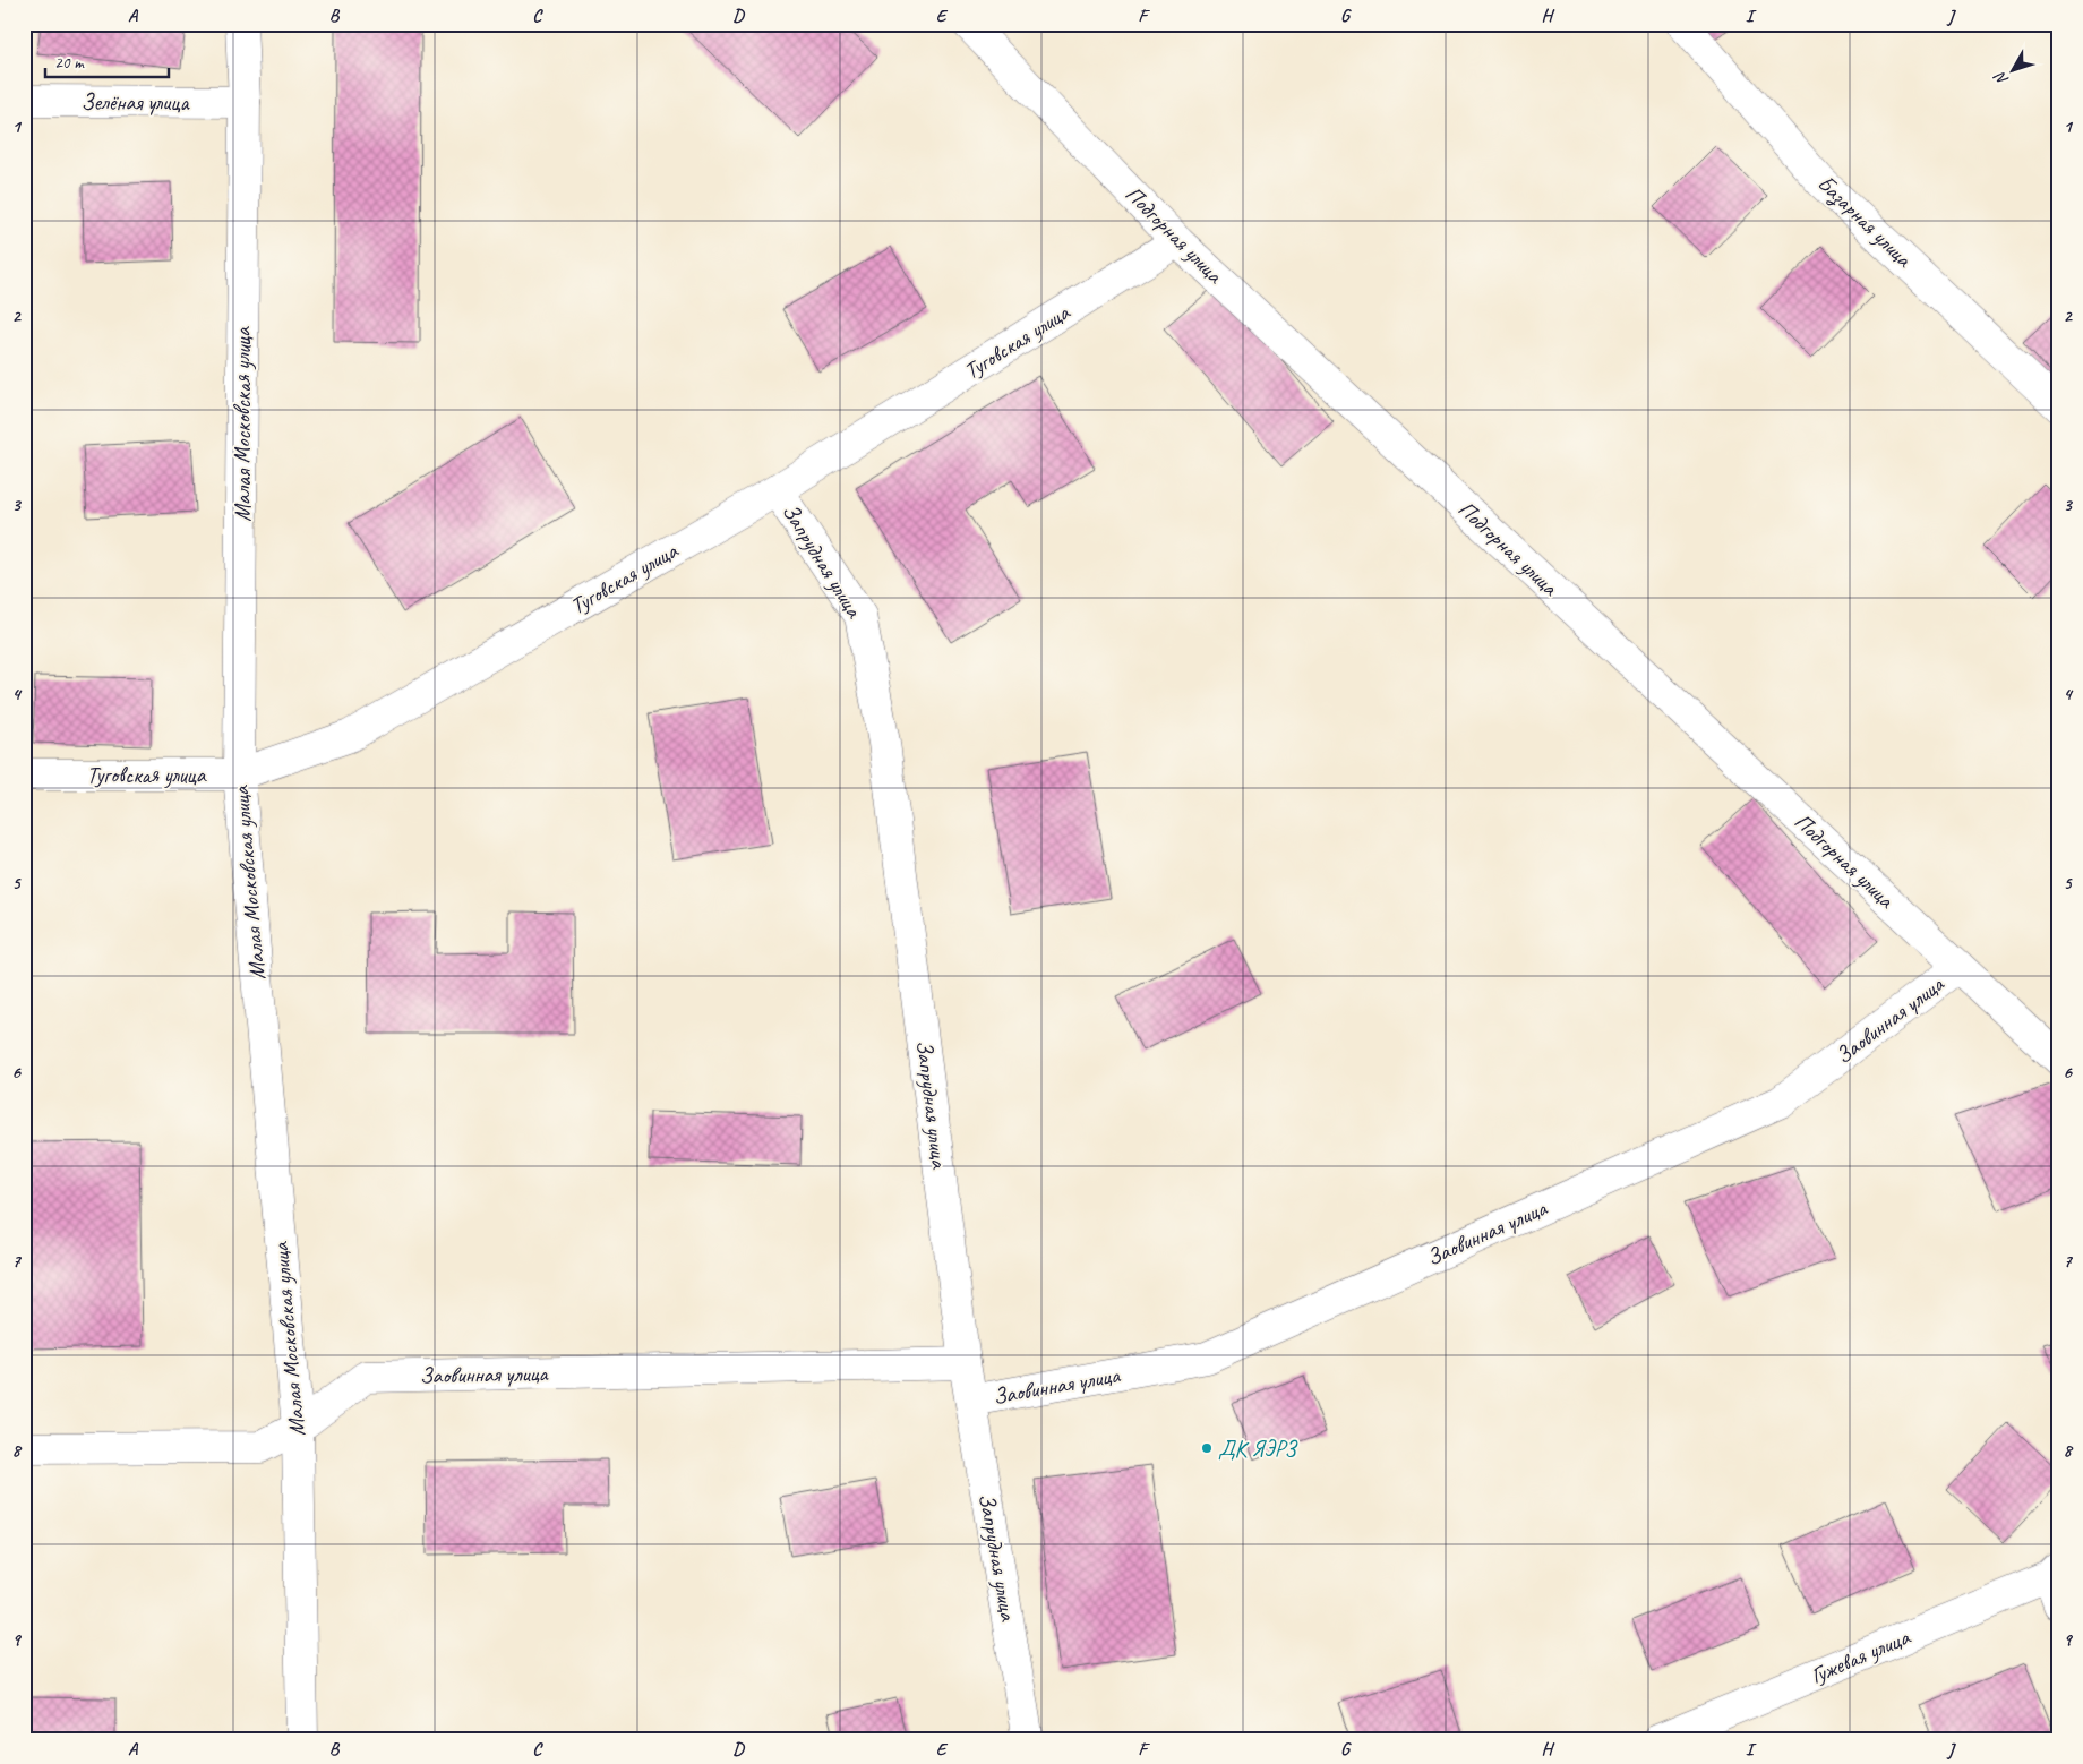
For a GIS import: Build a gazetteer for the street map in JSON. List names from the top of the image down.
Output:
{
  "streets": {
    "street": [
      "Зелёная улица",
      "Базарная улица",
      "Подгорная улица",
      "Туговская улица",
      "Малая Московская улица",
      "Запрудная улица",
      "Заовинная улица",
      "Гужевая улица"
    ]
  },
  "crossings": [
    ["Зелёная улица", "Малая Московская улица"],
    ["Подгорная улица", "Туговская улица"],
    ["Подгорная улица", "Заовинная улица"],
    ["Туговская улица", "Малая Московская улица"],
    ["Туговская улица", "Запрудная улица"],
    ["Малая Московская улица", "Заовинная улица"],
    ["Запрудная улица", "Заовинная улица"]
  ],
  "places": ["ДК ЯЭРЗ"],
  "scale_bar": "20 m",
  "north": "bottom left",
  "grid": {
    "columns": [
      "A",
      "B",
      "C",
      "D",
      "E",
      "F",
      "G",
      "H",
      "I",
      "J"
    ],
    "rows": [
      "1",
      "2",
      "3",
      "4",
      "5",
      "6",
      "7",
      "8",
      "9"
    ]
  }
}
